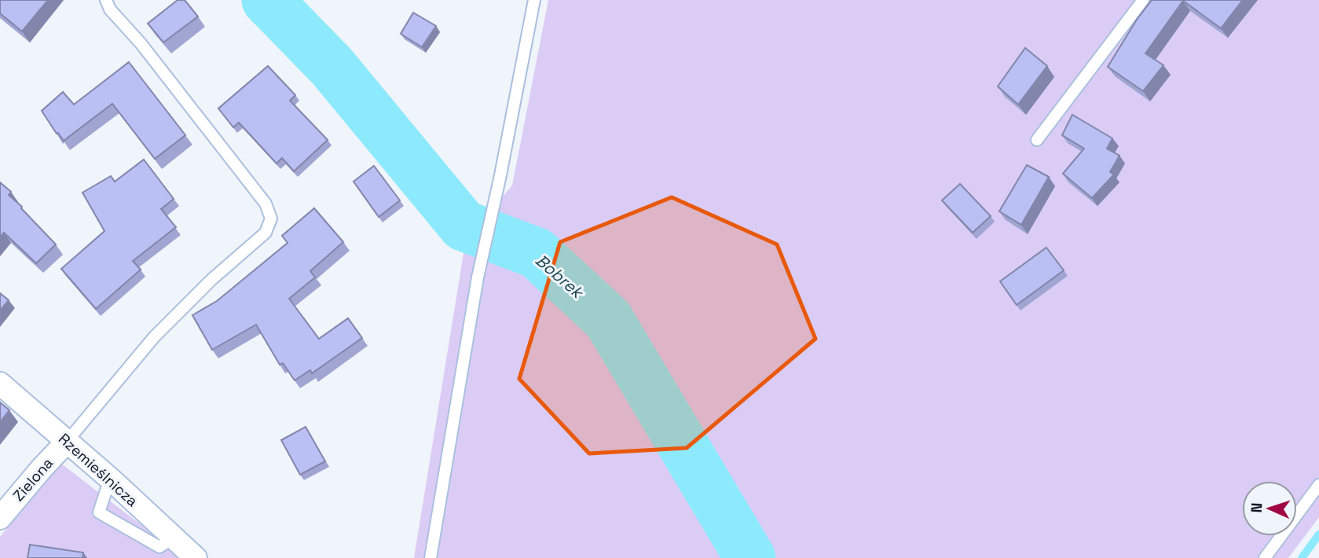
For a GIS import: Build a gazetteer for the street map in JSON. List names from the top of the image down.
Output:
{
  "streets": {
    "street": ["Rzemieślnicza", "Zielona"]
  },
  "crossings": [
    ["Rzemieślnicza", "Zielona"]
  ],
  "water": ["Bobrek"],
  "north": "left"
}
